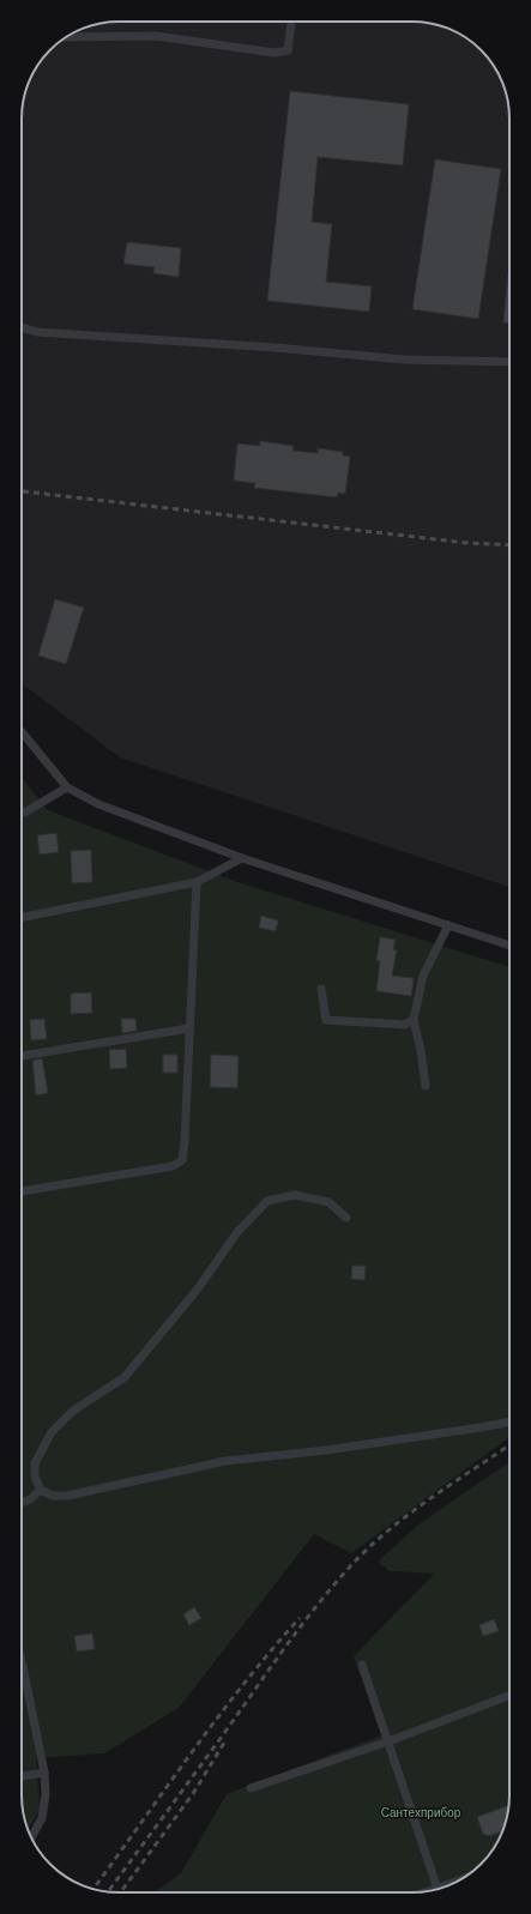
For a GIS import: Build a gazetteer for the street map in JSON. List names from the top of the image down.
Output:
{
  "parks": ["Сантехприбор"]
}
